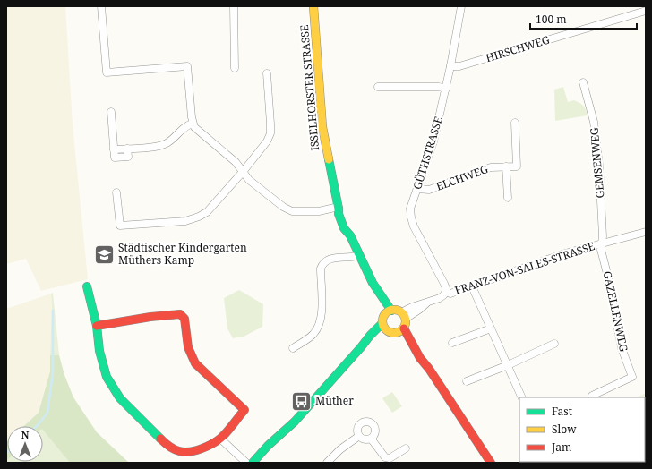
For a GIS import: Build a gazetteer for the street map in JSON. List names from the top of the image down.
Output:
{
  "streets": {
    "street": [
      "HIRSCHWEG",
      "ISSELHORSTER STRASSE",
      "GÜTHSTRASSE",
      "GEMSENWEG",
      "ELCHWEG",
      "FRANZ-VON-SALES-STRASSE",
      "GAZELLENWEG"
    ]
  },
  "crossings": [
    ["HIRSCHWEG", "GÜTHSTRASSE"],
    ["ISSELHORSTER STRASSE", "FRANZ-VON-SALES-STRASSE"],
    ["GÜTHSTRASSE", "ELCHWEG"],
    ["GÜTHSTRASSE", "FRANZ-VON-SALES-STRASSE"],
    ["GEMSENWEG", "FRANZ-VON-SALES-STRASSE"],
    ["GEMSENWEG", "GAZELLENWEG"],
    ["FRANZ-VON-SALES-STRASSE", "GAZELLENWEG"]
  ],
  "places": {
    "school or university": ["Städtischer Kindergarten Müthers Kamp"],
    "bus stop": ["Müther"]
  },
  "legend": ["Fast", "Slow", "Jam"],
  "scale_bar": "100 m",
  "north": "top"
}
